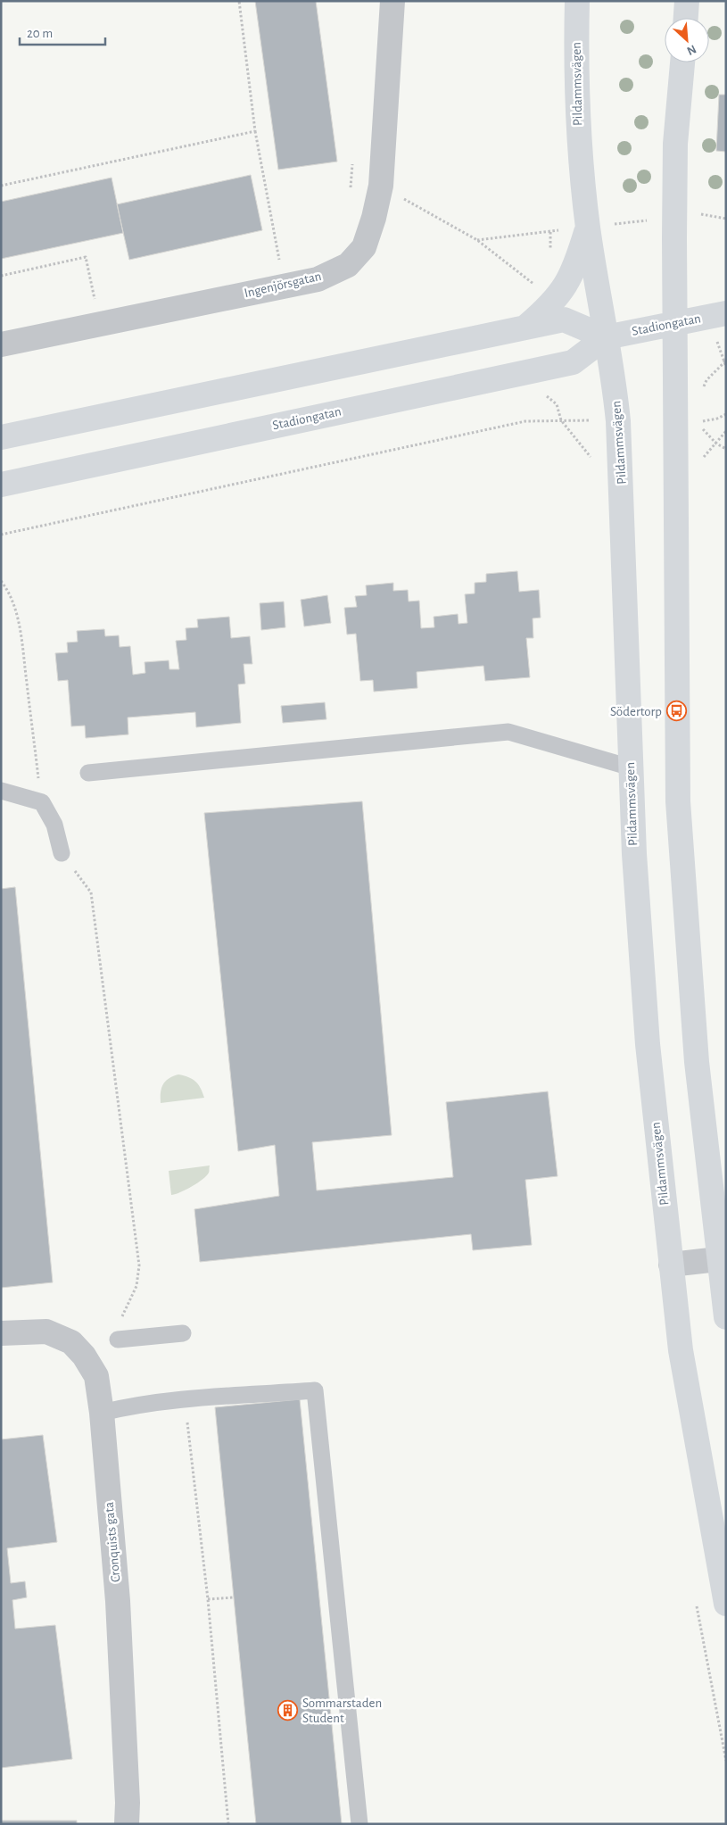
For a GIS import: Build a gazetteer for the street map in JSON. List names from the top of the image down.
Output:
{
  "streets": {
    "main road": ["Pildammsvägen", "Stadiongatan"],
    "street": ["Ingenjörsgatan", "Cronquists gata"]
  },
  "crossings": [
    ["Pildammsvägen", "Stadiongatan"]
  ],
  "places": {
    "bus stop": ["Södertorp"],
    "building": ["Sommarstaden Student"]
  },
  "scale_bar": "20 m",
  "north": "bottom right"
}
